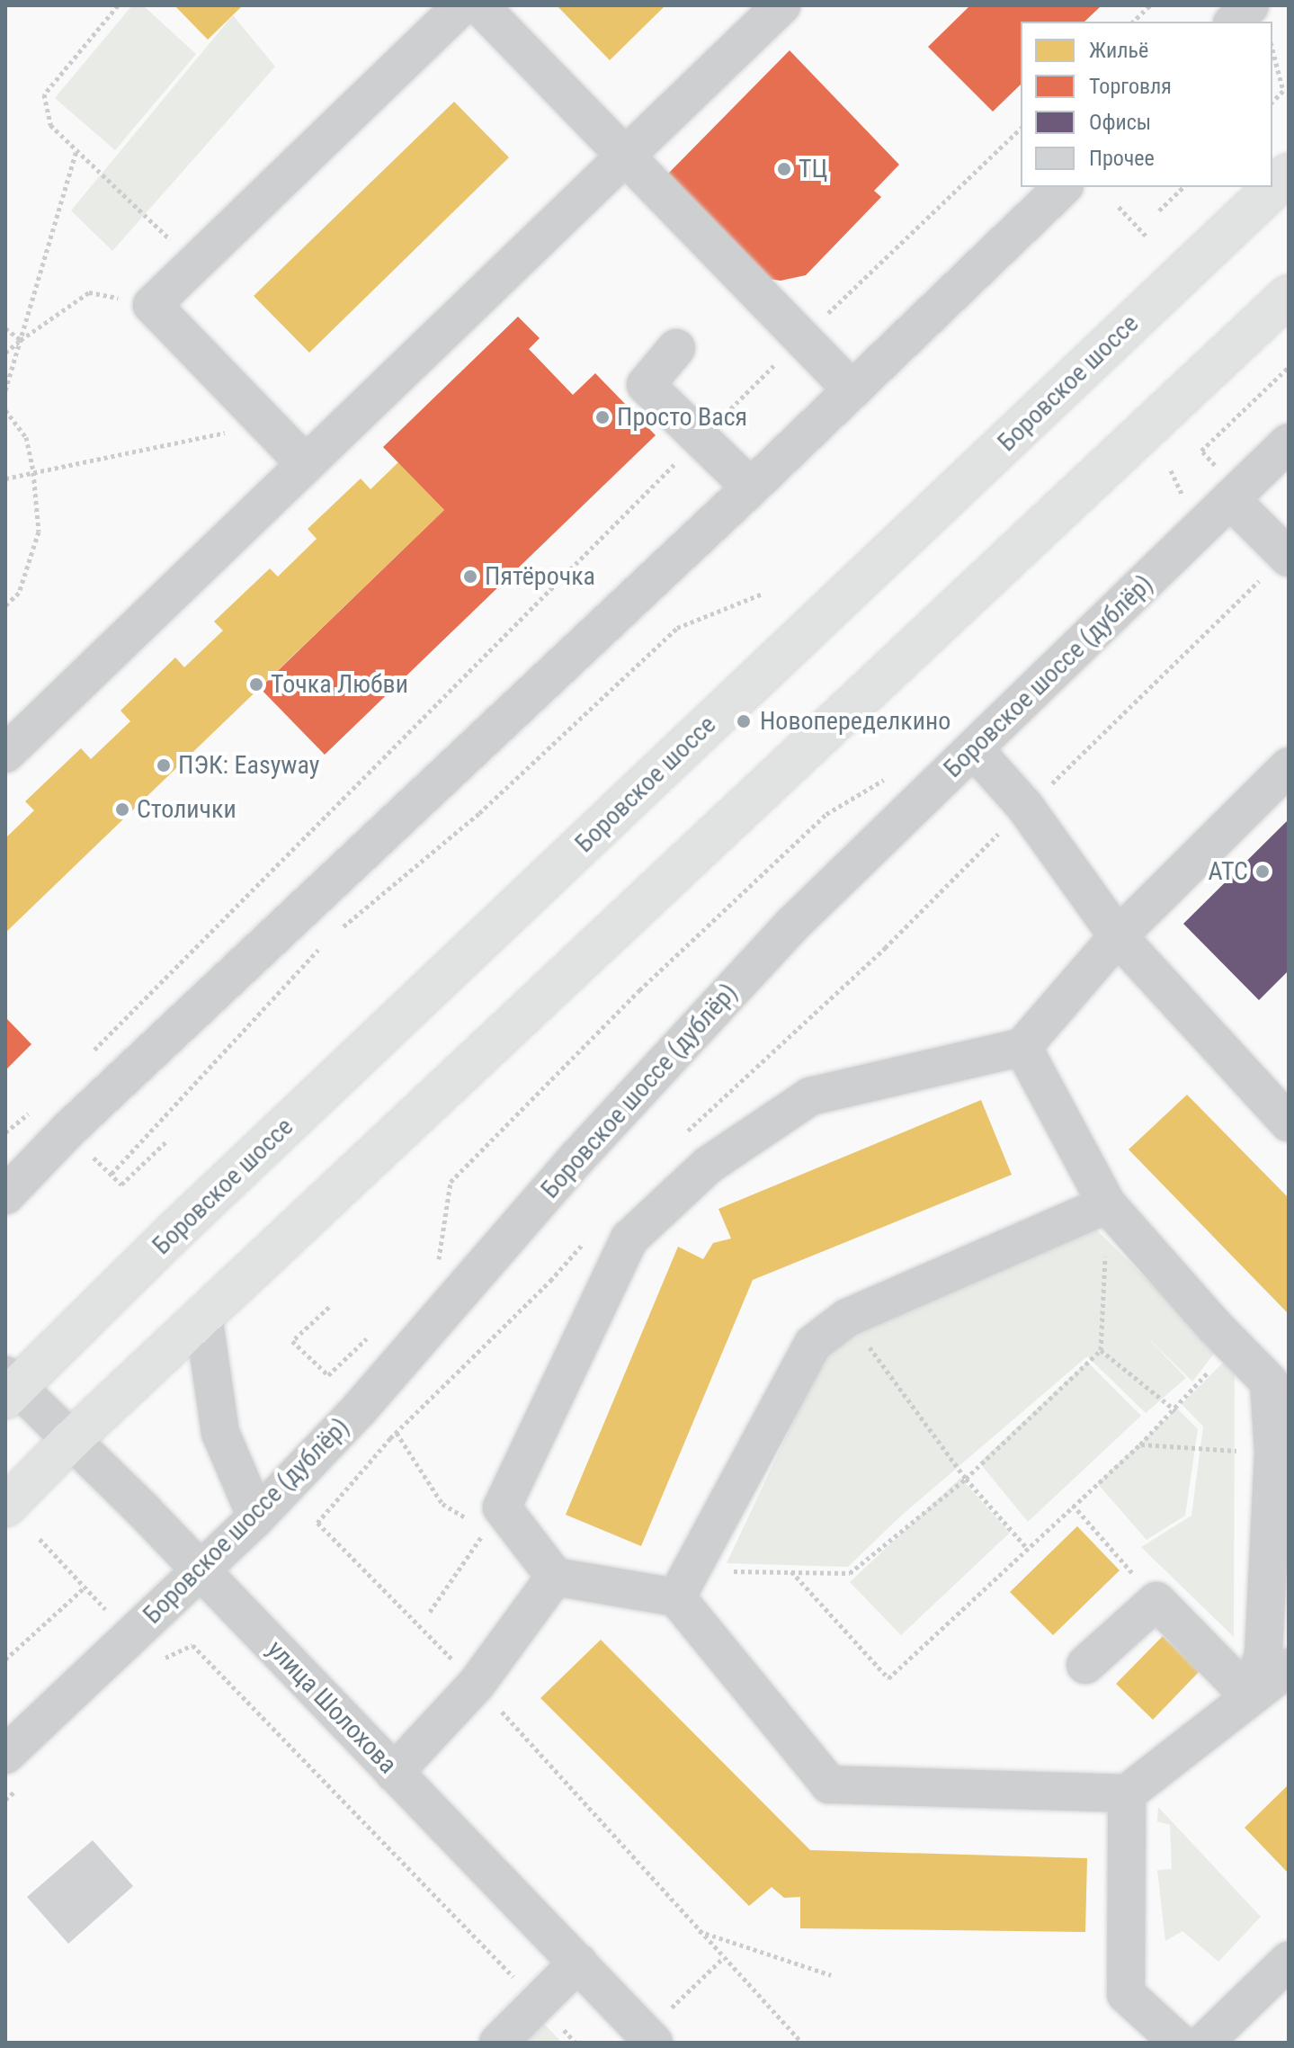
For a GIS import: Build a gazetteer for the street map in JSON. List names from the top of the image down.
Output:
{
  "streets": {
    "main road": ["Боровское шоссе"],
    "street": ["Боровское шоссе (дублёр)", "улица Шолохова"]
  },
  "crossings": [
    ["Боровское шоссе", "улица Шолохова"],
    ["Боровское шоссе (дублёр)", "улица Шолохова"]
  ],
  "places": [
    "ТЦ",
    "Просто Вася",
    "Пятёрочка",
    "Точка Любви",
    "Новопеределкино",
    "ПЭК: Easyway",
    "Столички",
    "АТС"
  ],
  "legend": [
    "Жильё",
    "Торговля",
    "Офисы",
    "Прочее"
  ]
}
